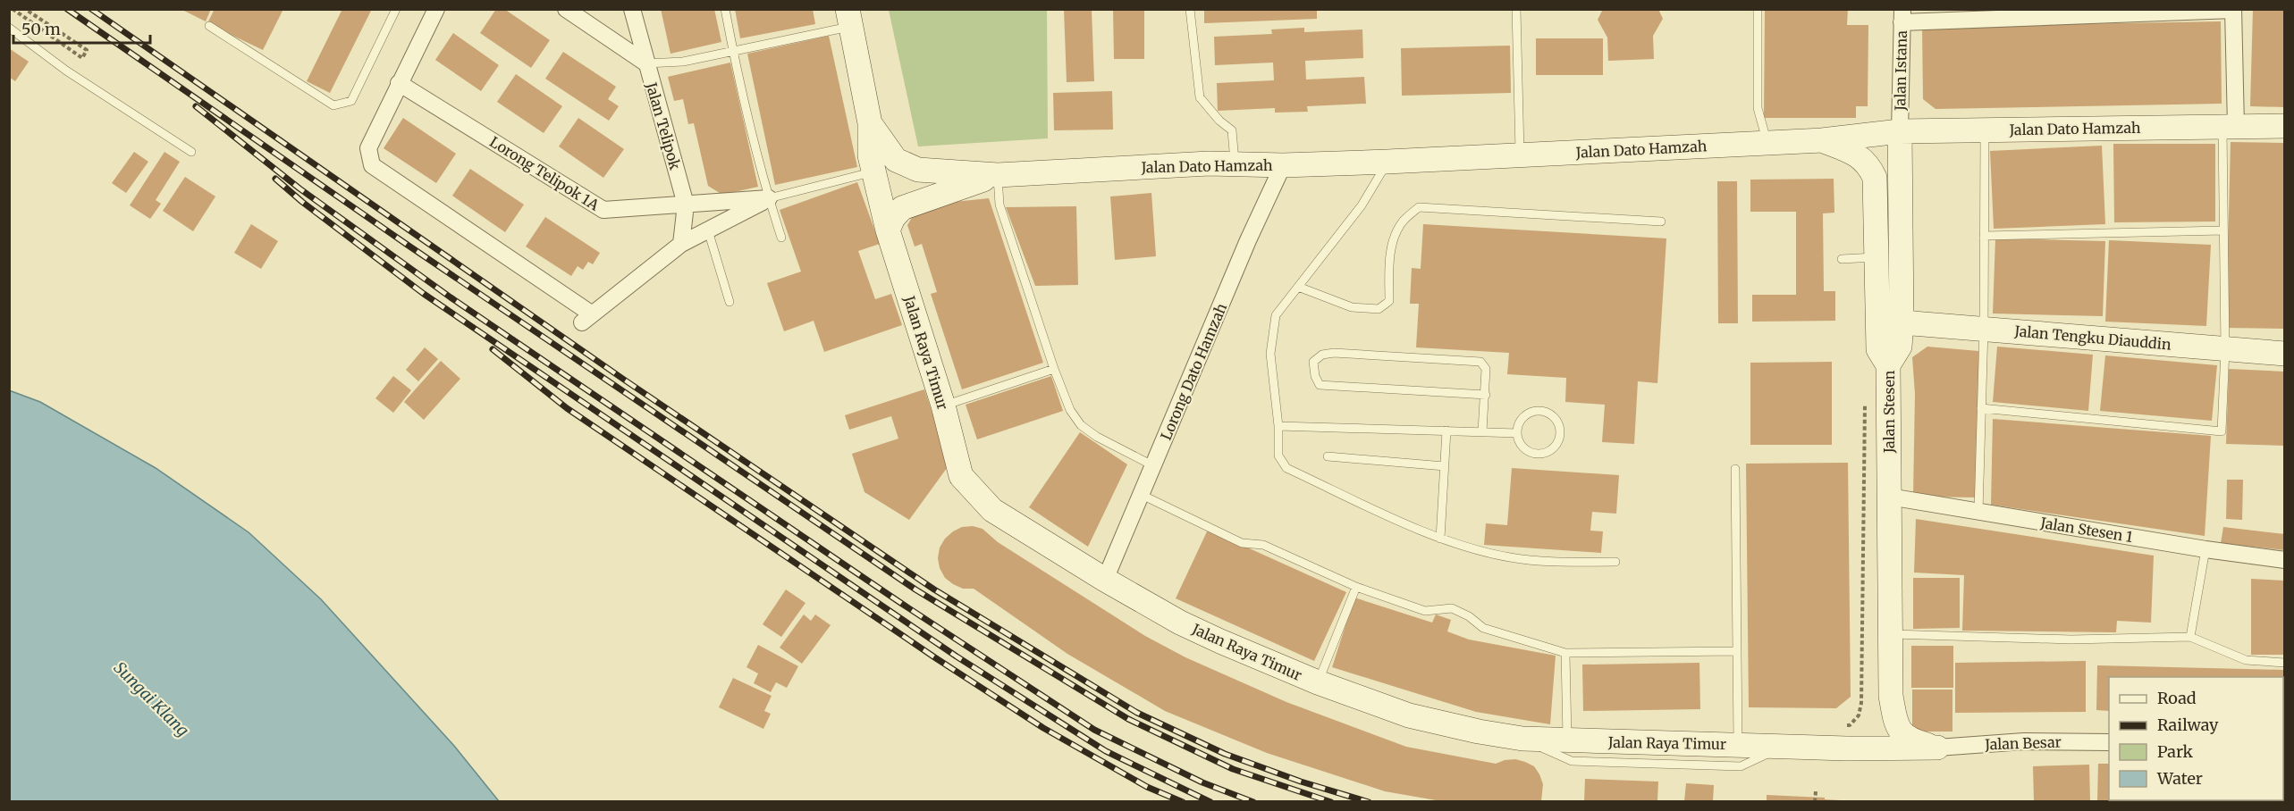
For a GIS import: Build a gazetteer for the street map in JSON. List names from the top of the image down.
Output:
{
  "streets": {
    "main road": [
      "Jalan Dato Hamzah",
      "Jalan Tengku Diauddin",
      "Jalan Raya Timur",
      "Jalan Stesen"
    ],
    "street": [
      "Jalan Istana",
      "Jalan Telipok",
      "Lorong Telipok 1A",
      "Lorong Dato Hamzah",
      "Jalan Stesen 1",
      "Jalan Besar"
    ]
  },
  "crossings": [
    ["Jalan Istana", "Jalan Dato Hamzah"],
    ["Jalan Istana", "Jalan Stesen"],
    ["Jalan Telipok", "Lorong Telipok 1A"],
    ["Jalan Dato Hamzah", "Lorong Dato Hamzah"],
    ["Jalan Dato Hamzah", "Jalan Stesen"],
    ["Jalan Tengku Diauddin", "Jalan Stesen"],
    ["Jalan Raya Timur", "Lorong Dato Hamzah"],
    ["Jalan Raya Timur", "Jalan Stesen"],
    ["Jalan Raya Timur", "Jalan Besar"],
    ["Jalan Stesen", "Jalan Stesen 1"],
    ["Jalan Stesen", "Jalan Besar"]
  ],
  "water": ["Sungai Klang"],
  "legend": [
    "Road",
    "Railway",
    "Park",
    "Water"
  ],
  "scale_bar": "50 m"
}
